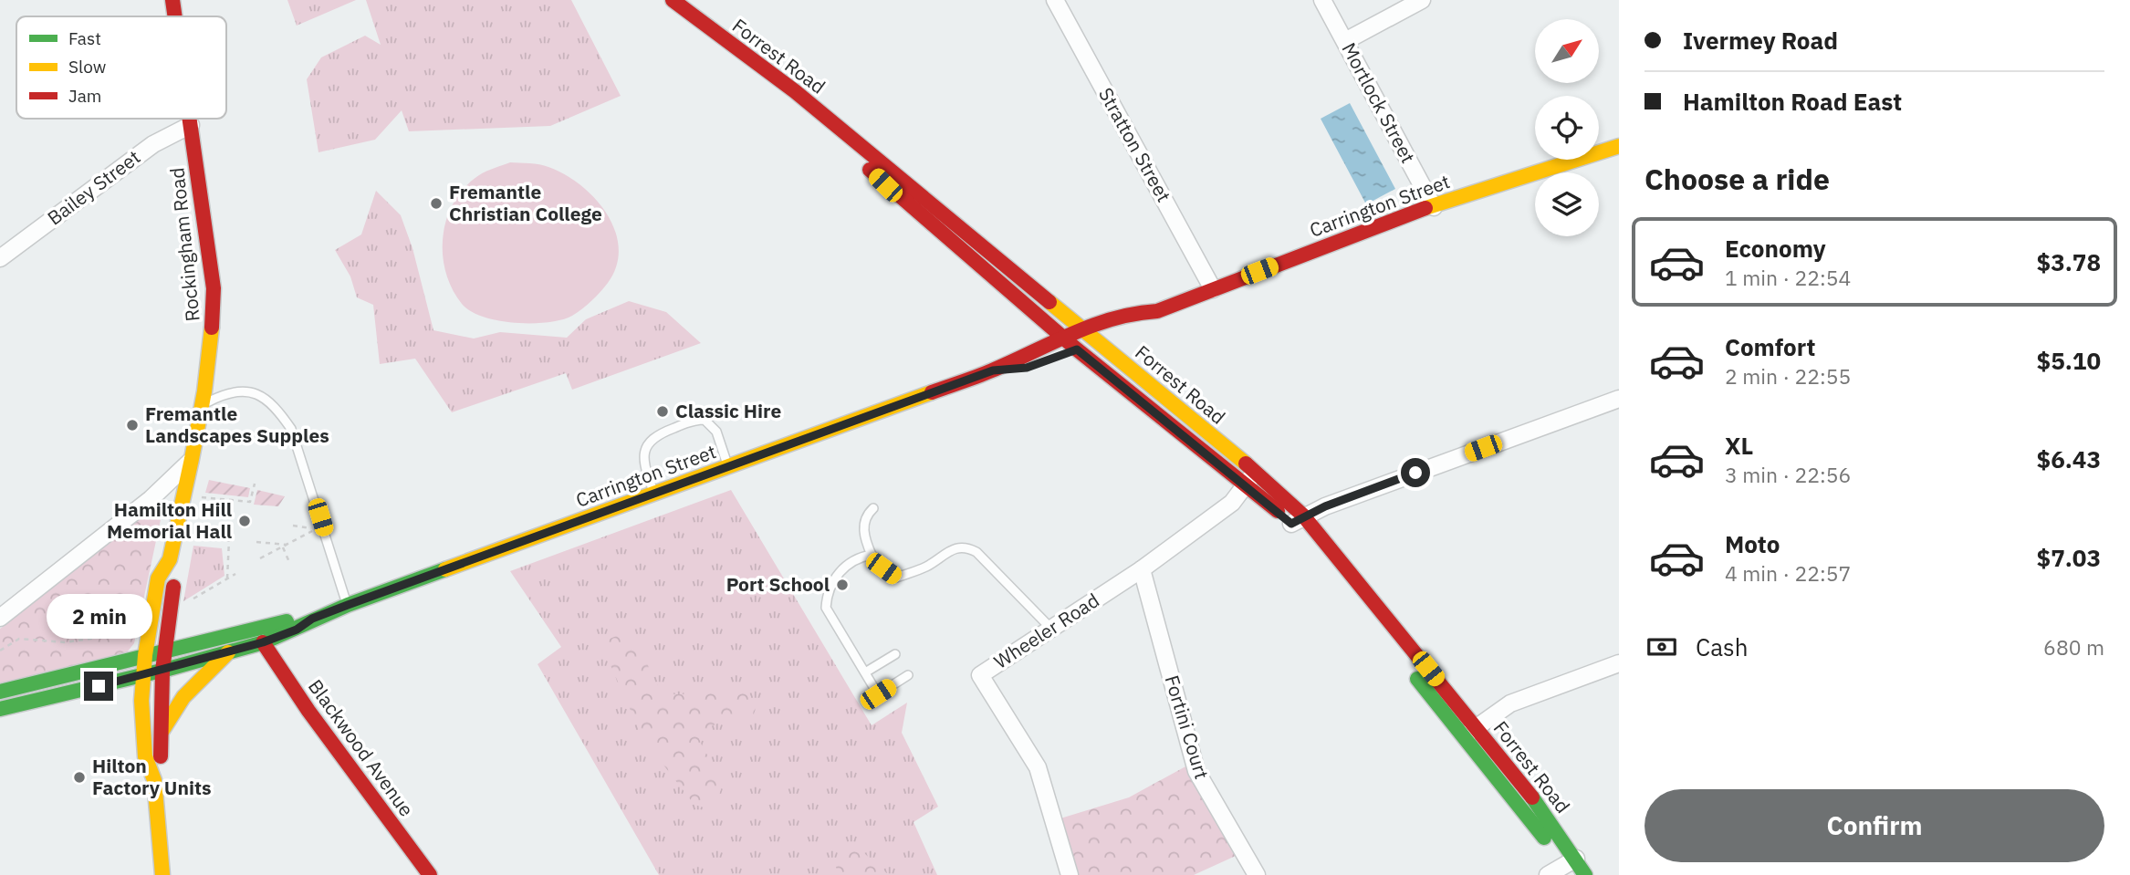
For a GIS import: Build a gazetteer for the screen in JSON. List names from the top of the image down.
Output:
{
  "streets": {
    "main road": [
      "Forrest Road",
      "Carrington Street",
      "Rockingham Road",
      "Blackwood Avenue"
    ],
    "street": [
      "Mortlock Street",
      "Stratton Street",
      "Bailey Street",
      "Wheeler Road",
      "Fortini Court"
    ]
  },
  "crossings": [
    ["Forrest Road", "Carrington Street"],
    ["Forrest Road", "Wheeler Road"],
    ["Mortlock Street", "Carrington Street"],
    ["Stratton Street", "Carrington Street"],
    ["Bailey Street", "Rockingham Road"],
    ["Carrington Street", "Rockingham Road"],
    ["Carrington Street", "Blackwood Avenue"],
    ["Wheeler Road", "Fortini Court"]
  ],
  "places": [
    "Fremantle Christian College",
    "Classic Hire",
    "Fremantle Landscapes Supples",
    "Hamilton Hill Memorial Hall",
    "Port School",
    "Hilton Factory Units"
  ],
  "legend": ["Fast", "Slow", "Jam"],
  "north": "top right",
  "page": {
    "banner": ["Ivermey Road", "Hamilton Road East"],
    "heading": "Choose a ride",
    "list": [
      {
        "name": "Economy",
        "note": "1 min · 22:54",
        "value": "$3.78"
      },
      {
        "name": "Comfort",
        "note": "2 min · 22:55",
        "value": "$5.10"
      },
      {
        "name": "XL",
        "note": "3 min · 22:56",
        "value": "$6.43"
      },
      {
        "name": "Moto",
        "note": "4 min · 22:57",
        "value": "$7.03"
      }
    ],
    "bubble": "2 min",
    "pay": ["Cash", "680 m"],
    "buttons": "Confirm"
  }
}
